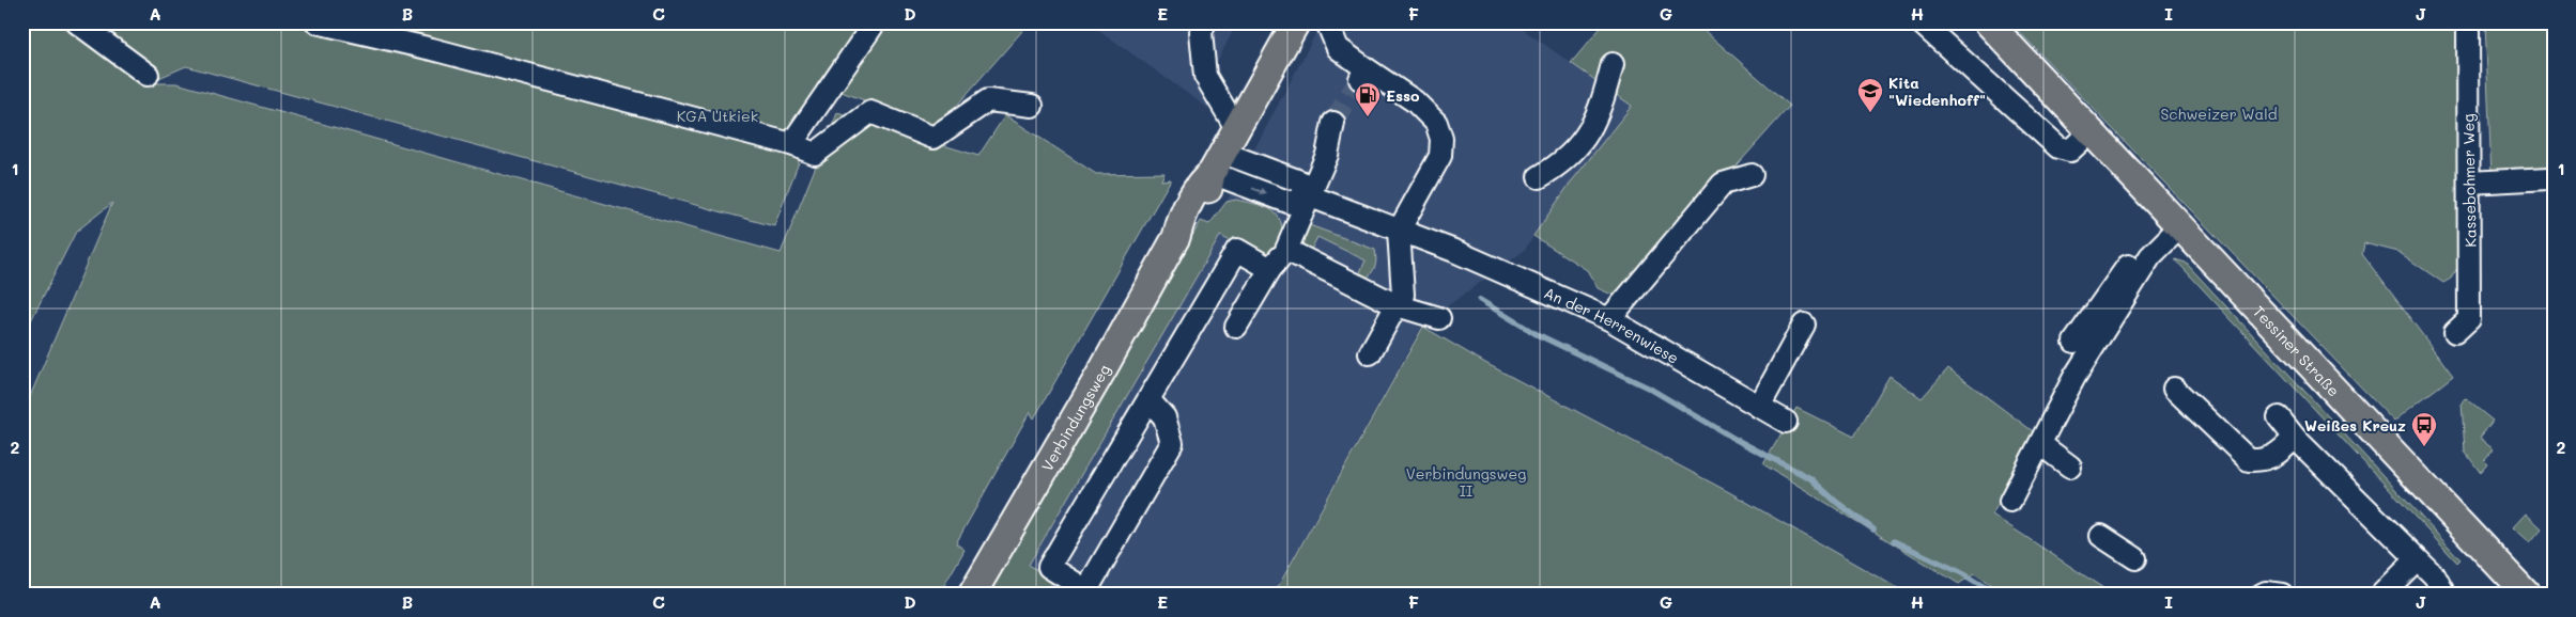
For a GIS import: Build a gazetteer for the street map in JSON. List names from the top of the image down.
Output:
{
  "streets": {
    "main road": ["Tessiner Straße", "Verbindungsweg"],
    "street": ["Kassebohmer Weg", "An der Herrenwiese"]
  },
  "parks": ["Schweizer Wald", "KGA Utkiek", "Verbindungsweg II"],
  "places": {
    "school or university": ["Kita \"Wiedenhoff\""],
    "fuel station": ["Esso"],
    "bus stop": ["Weißes Kreuz"]
  },
  "grid": {
    "columns": [
      "A",
      "B",
      "C",
      "D",
      "E",
      "F",
      "G",
      "H",
      "I",
      "J"
    ],
    "rows": ["1", "2"]
  }
}
